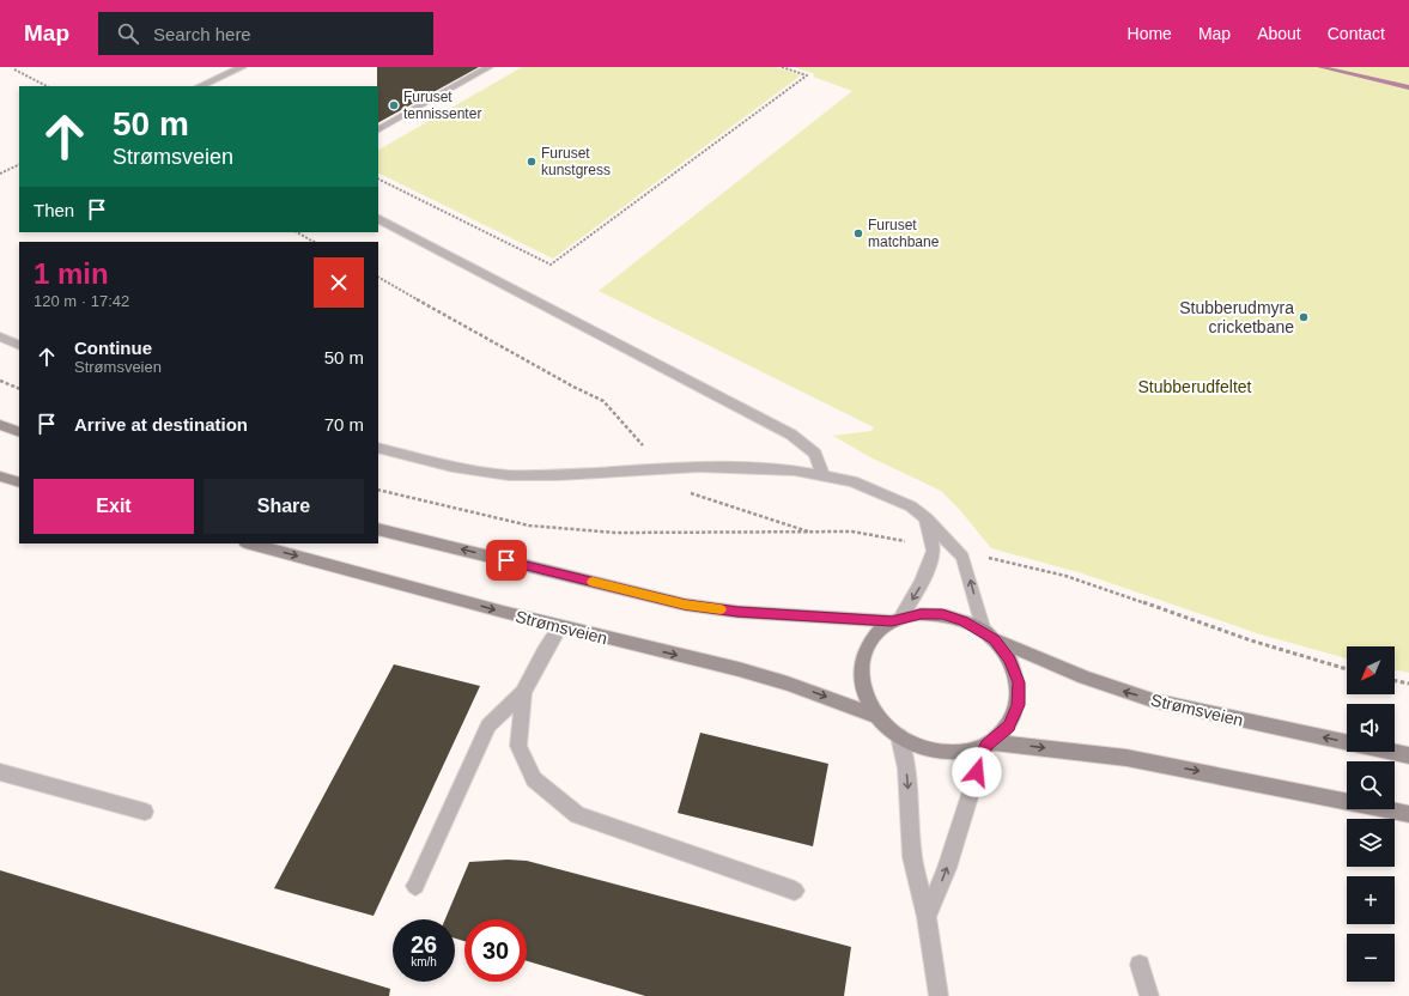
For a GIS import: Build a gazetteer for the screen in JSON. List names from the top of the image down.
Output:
{
  "streets": {
    "main road": ["Strømsveien"]
  },
  "parks": ["Stubberudfeltet"],
  "places": [
    "Furuset tennissenter",
    "Furuset kunstgress",
    "Furuset matchbane",
    "Stubberudmyra cricketbane"
  ],
  "north": "bottom left",
  "page": {
    "header": "Map",
    "search": "Search here",
    "nav": [
      "Home",
      "Map",
      "About",
      "Contact"
    ],
    "turn": ["50 m", "Strømsveien"],
    "then": "Then",
    "heading": ["1 min", "120 m · 17:42"],
    "list": [
      {
        "name": "Continue",
        "note": "Strømsveien",
        "value": "50 m"
      },
      {
        "name": "Arrive at destination",
        "value": "70 m"
      }
    ],
    "buttons": ["Exit", "Share"],
    "map_buttons": ["+", "−"],
    "speed": "26 km/h",
    "limit": "30"
  }
}
